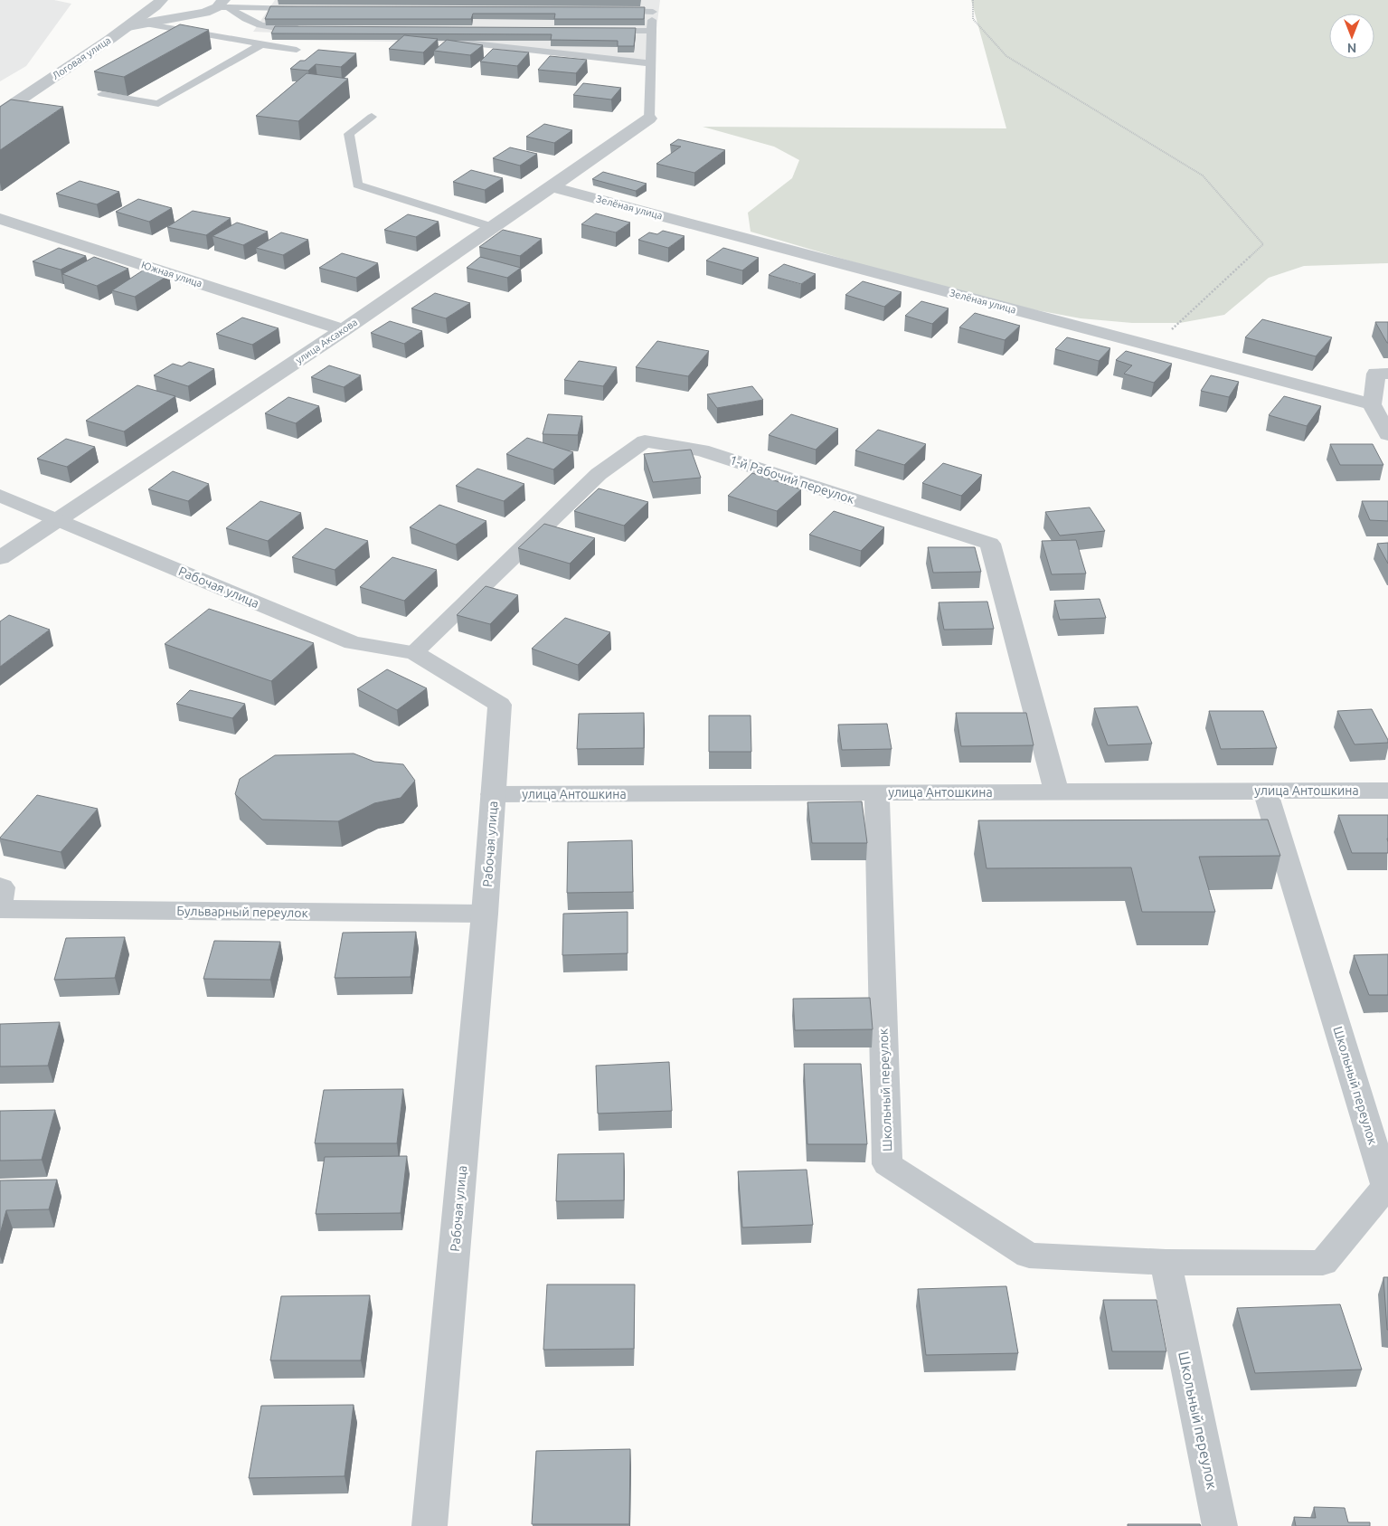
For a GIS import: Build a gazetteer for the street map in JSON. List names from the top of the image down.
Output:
{
  "streets": {
    "street": [
      "Логовая улица",
      "Зелёная улица",
      "Южная улица",
      "улица Аксакова",
      "1-й Рабочий переулок",
      "Рабочая улица",
      "улица Антошкина",
      "Бульварный переулок",
      "Школьный переулок"
    ]
  },
  "crossings": [
    ["Зелёная улица", "улица Аксакова"],
    ["Южная улица", "улица Аксакова"],
    ["улица Аксакова", "Рабочая улица"],
    ["1-й Рабочий переулок", "Рабочая улица"],
    ["1-й Рабочий переулок", "улица Антошкина"],
    ["Рабочая улица", "улица Антошкина"],
    ["Рабочая улица", "Бульварный переулок"],
    ["улица Антошкина", "Школьный переулок"]
  ],
  "north": "bottom"
}
